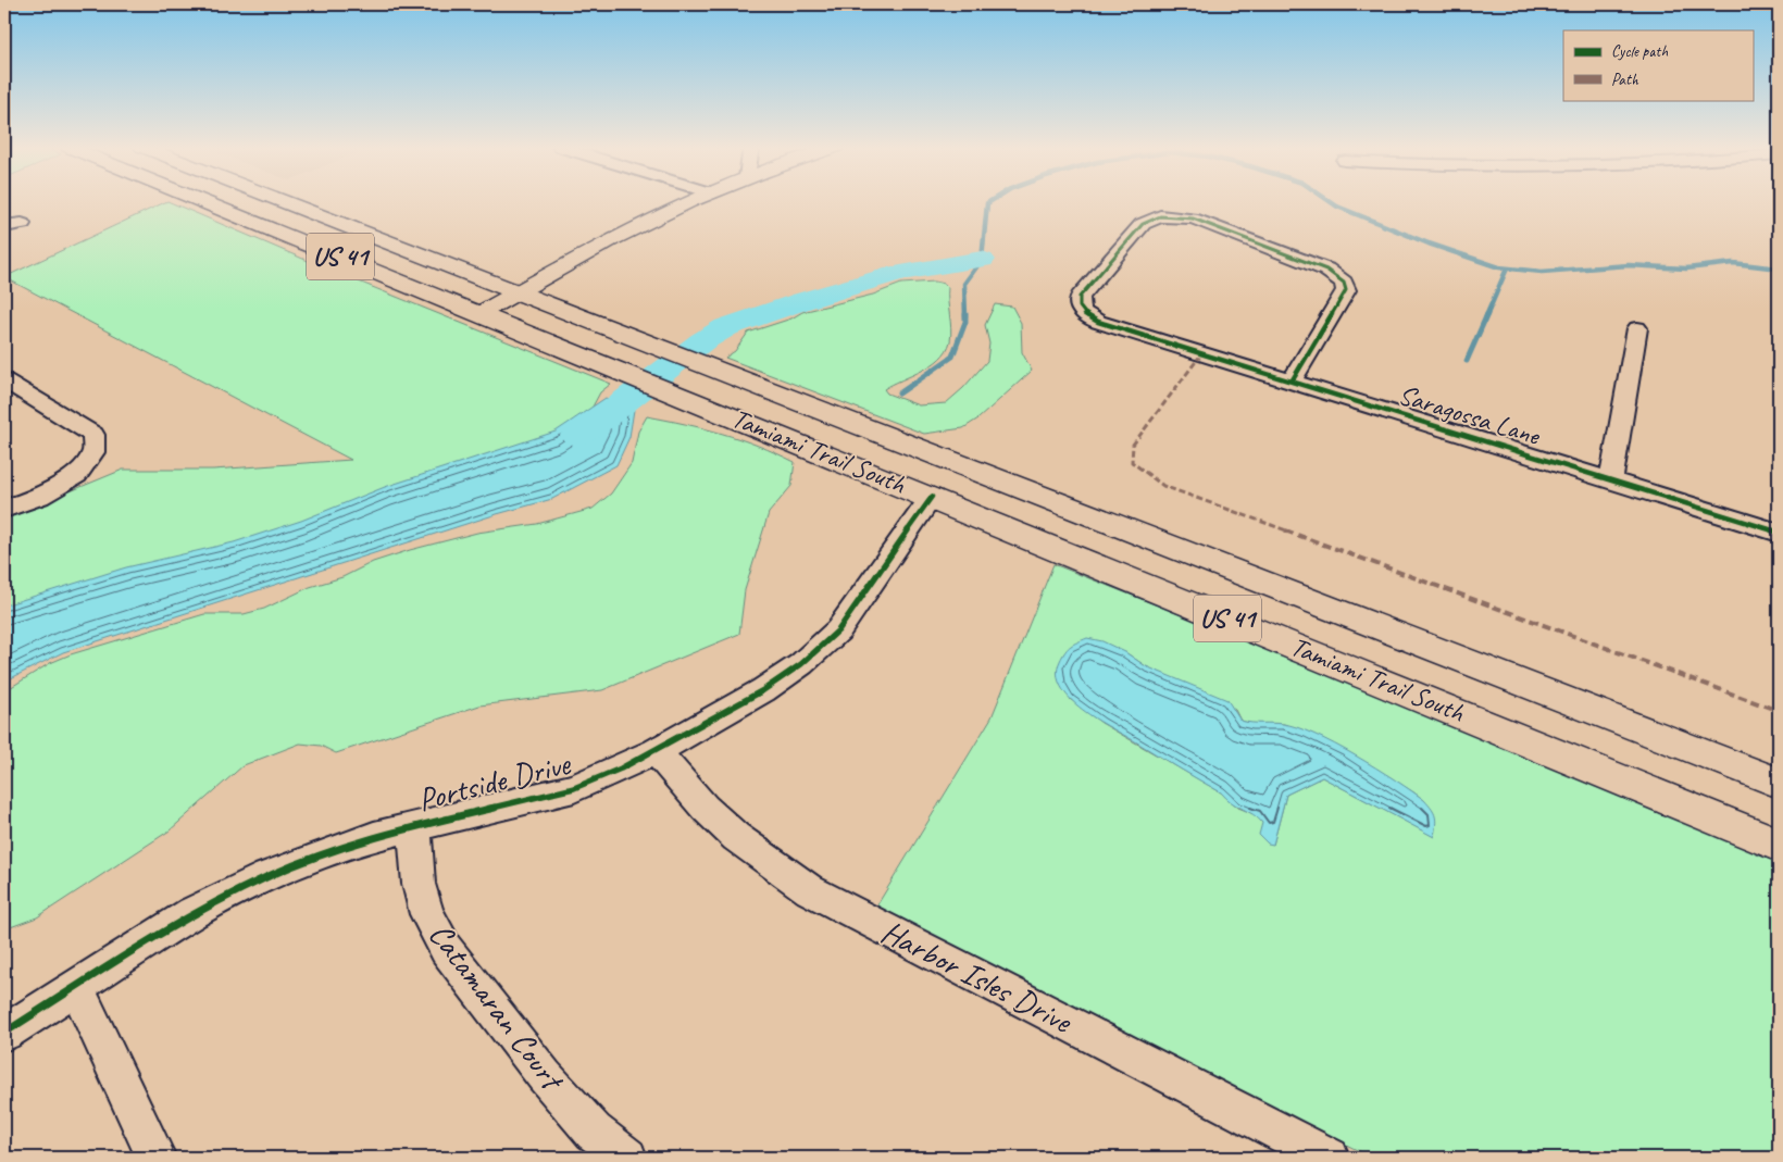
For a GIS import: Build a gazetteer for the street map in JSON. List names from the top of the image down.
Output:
{
  "streets": {
    "main road": ["US 41", "Tamiami Trail South"],
    "street": [
      "Saragossa Lane",
      "Portside Drive",
      "Harbor Isles Drive",
      "Catamaran Court"
    ]
  },
  "crossings": [
    ["Tamiami Trail South", "Portside Drive"],
    ["Portside Drive", "Harbor Isles Drive"],
    ["Portside Drive", "Catamaran Court"]
  ],
  "legend": ["Cycle path", "Path"]
}
